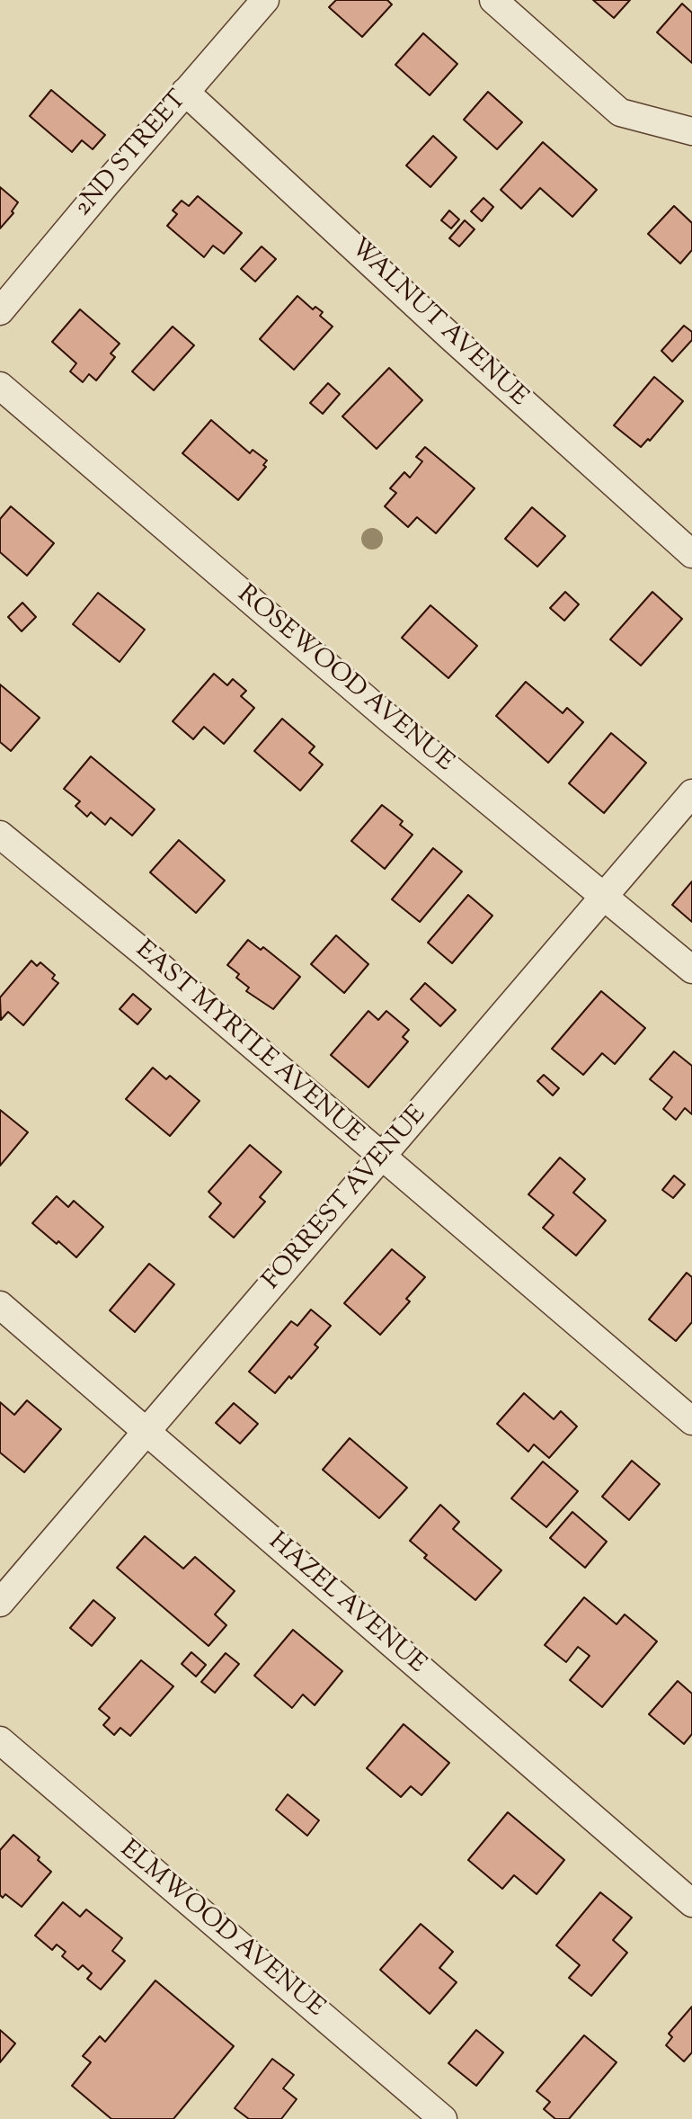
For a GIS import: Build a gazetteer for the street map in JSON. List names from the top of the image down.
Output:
{
  "streets": {
    "street": [
      "2ND STREET",
      "WALNUT AVENUE",
      "ROSEWOOD AVENUE",
      "EAST MYRTLE AVENUE",
      "FORREST AVENUE",
      "HAZEL AVENUE",
      "ELMWOOD AVENUE"
    ]
  },
  "crossings": [
    ["2ND STREET", "WALNUT AVENUE"],
    ["ROSEWOOD AVENUE", "FORREST AVENUE"],
    ["EAST MYRTLE AVENUE", "FORREST AVENUE"],
    ["FORREST AVENUE", "HAZEL AVENUE"]
  ]
}
